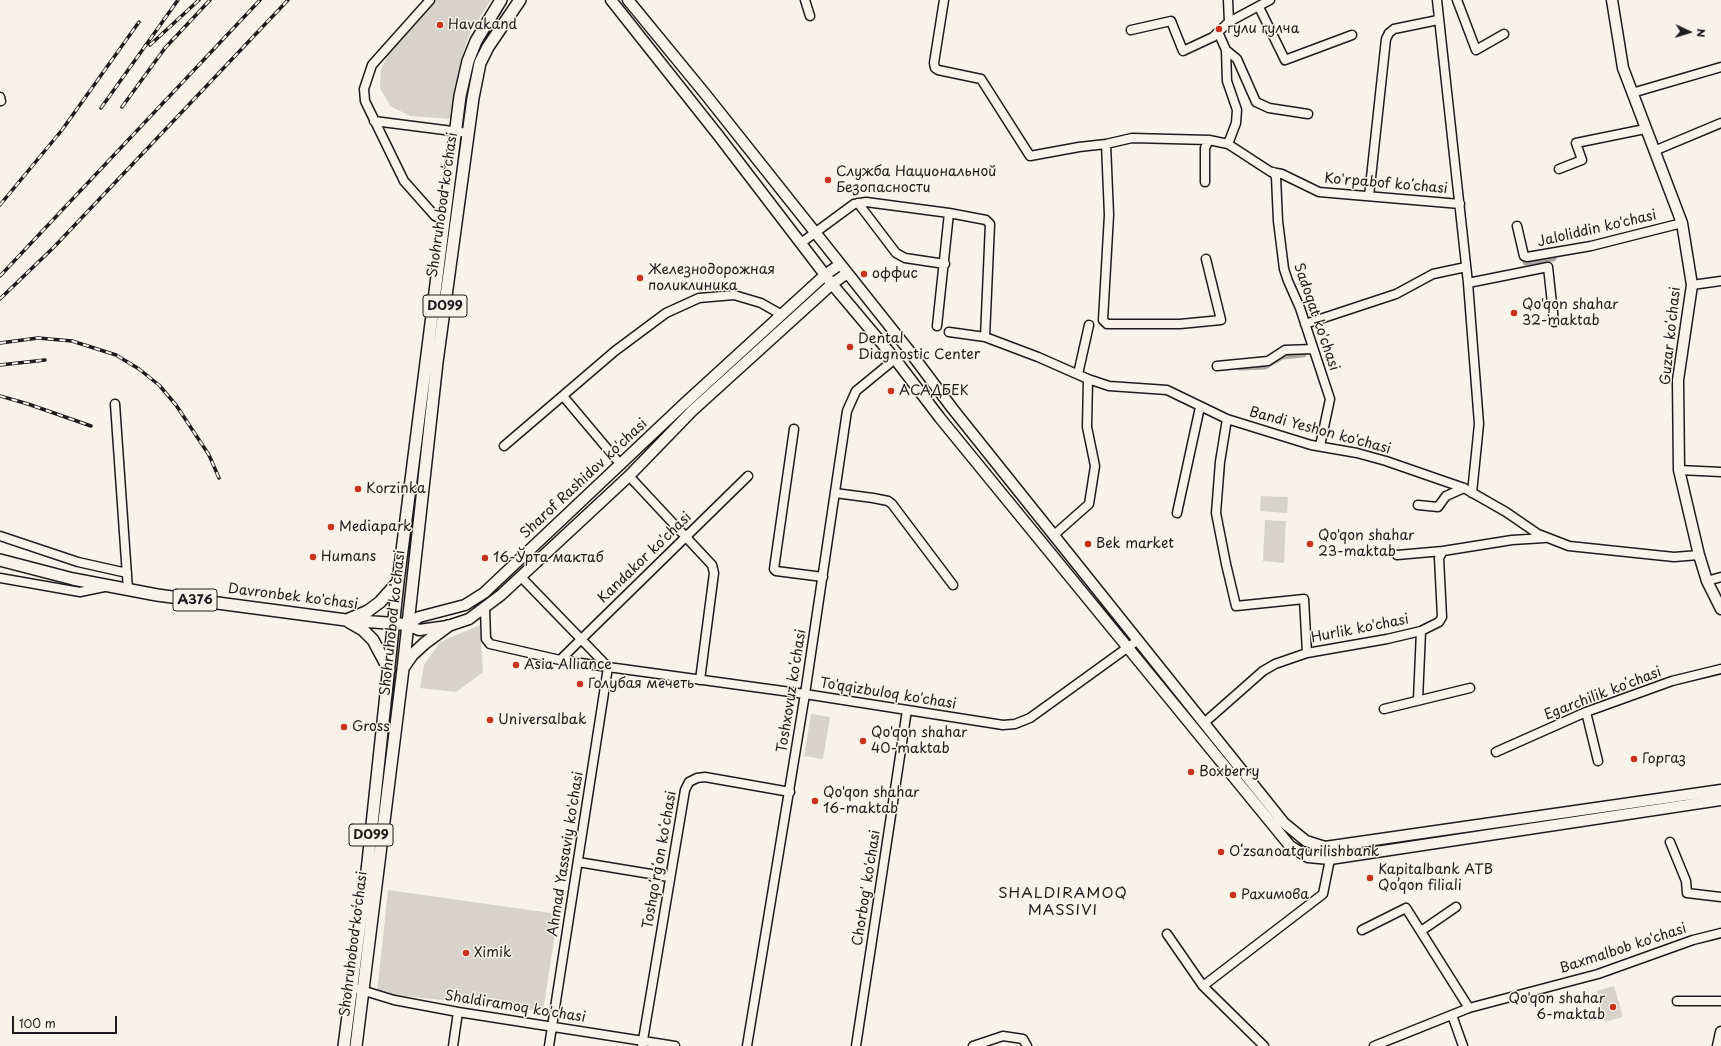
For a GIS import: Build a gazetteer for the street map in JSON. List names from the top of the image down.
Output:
{
  "streets": {
    "highway": [
      "Shohruhobod koʻchasi",
      "D099",
      "Davronbek ko'chasi",
      "A376"
    ],
    "main road": ["Guzar koʻchasi", "Sharof Rashidov ko'chasi"],
    "street": [
      "Ko'rpabof koʻchasi",
      "Jaloliddin ko'chasi",
      "Sadoqat ko'chasi",
      "Bandi Yeshon ko'chasi",
      "Kandakor ko'chasi",
      "Hurlik ko'chasi",
      "Toshxovuz koʻchasi",
      "To'qqizbuloq ko'chasi",
      "Egarchilik koʻchasi",
      "Ahmad Yassaviy ko'chasi",
      "Toshqoʻrgʻon koʻchasi",
      "Chorbog' ko'chasi",
      "Baxmalbob ko'chasi",
      "Shaldiramoq ko'chasi"
    ]
  },
  "crossings": [
    ["Ko'rpabof koʻchasi", "Sadoqat ko'chasi"],
    ["Shohruhobod koʻchasi", "Sharof Rashidov ko'chasi"],
    ["Shohruhobod koʻchasi", "Davronbek ko'chasi"],
    ["Shohruhobod koʻchasi", "Shaldiramoq ko'chasi"],
    ["Jaloliddin ko'chasi", "Guzar koʻchasi"],
    ["Sadoqat ko'chasi", "Bandi Yeshon ko'chasi"],
    ["Guzar koʻchasi", "Bandi Yeshon ko'chasi"],
    ["Sharof Rashidov ko'chasi", "Davronbek ko'chasi"],
    ["Sharof Rashidov ko'chasi", "To'qqizbuloq ko'chasi"],
    ["Kandakor ko'chasi", "To'qqizbuloq ko'chasi"],
    ["Toshxovuz koʻchasi", "To'qqizbuloq ko'chasi"],
    ["Toshxovuz koʻchasi", "Toshqoʻrgʻon koʻchasi"],
    ["To'qqizbuloq ko'chasi", "Ahmad Yassaviy ko'chasi"],
    ["To'qqizbuloq ko'chasi", "Chorbog' ko'chasi"],
    ["Ahmad Yassaviy ko'chasi", "Shaldiramoq ko'chasi"],
    ["Toshqoʻrgʻon koʻchasi", "Shaldiramoq ko'chasi"]
  ],
  "districts": ["SHALDIRAMOQ MASSIVI"],
  "places": [
    "Havakand",
    "гули гулча",
    "Служба Национальной Безопасности",
    "оффис",
    "Железнодорожная поликлиника",
    "Qo'qon shahar 32-maktab",
    "Dental Diagnostic Center",
    "АСАДБЕК",
    "Korzinka",
    "Mediapark",
    "Bek market",
    "Qo'qon shahar 23-maktab",
    "Humans",
    "16-Ўрта мактаб",
    "Asia Alliance",
    "Голубая мечеть",
    "Universalbak",
    "Gross",
    "Qo'qon shahar 40-maktab",
    "Горгаз",
    "Boxberry",
    "Qo'qon shahar 16-maktab",
    "Oʻzsanoatqurilishbank",
    "Kapitalbank ATB Qo’qon filiali",
    "Рахимова",
    "Ximik",
    "Qo'qon shahar 6-maktab"
  ],
  "scale_bar": "100 m",
  "north": "right"
}
